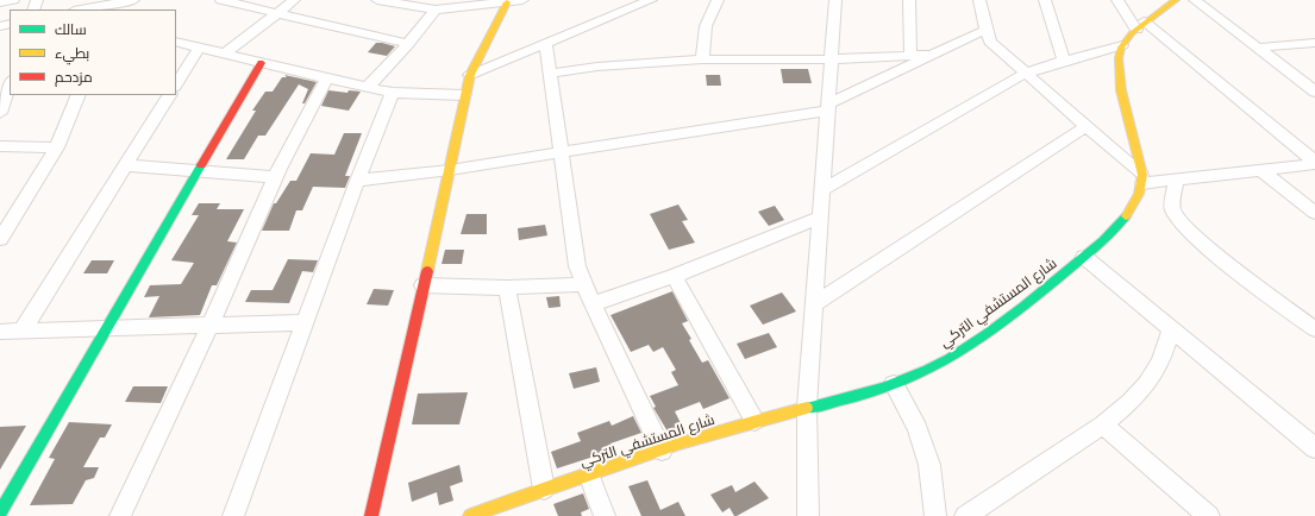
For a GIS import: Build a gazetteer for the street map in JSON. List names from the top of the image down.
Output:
{
  "streets": {
    "street": ["شارع المستشفي التركي"]
  },
  "legend": ["سالك", "بطيء", "مزدحم"]
}
